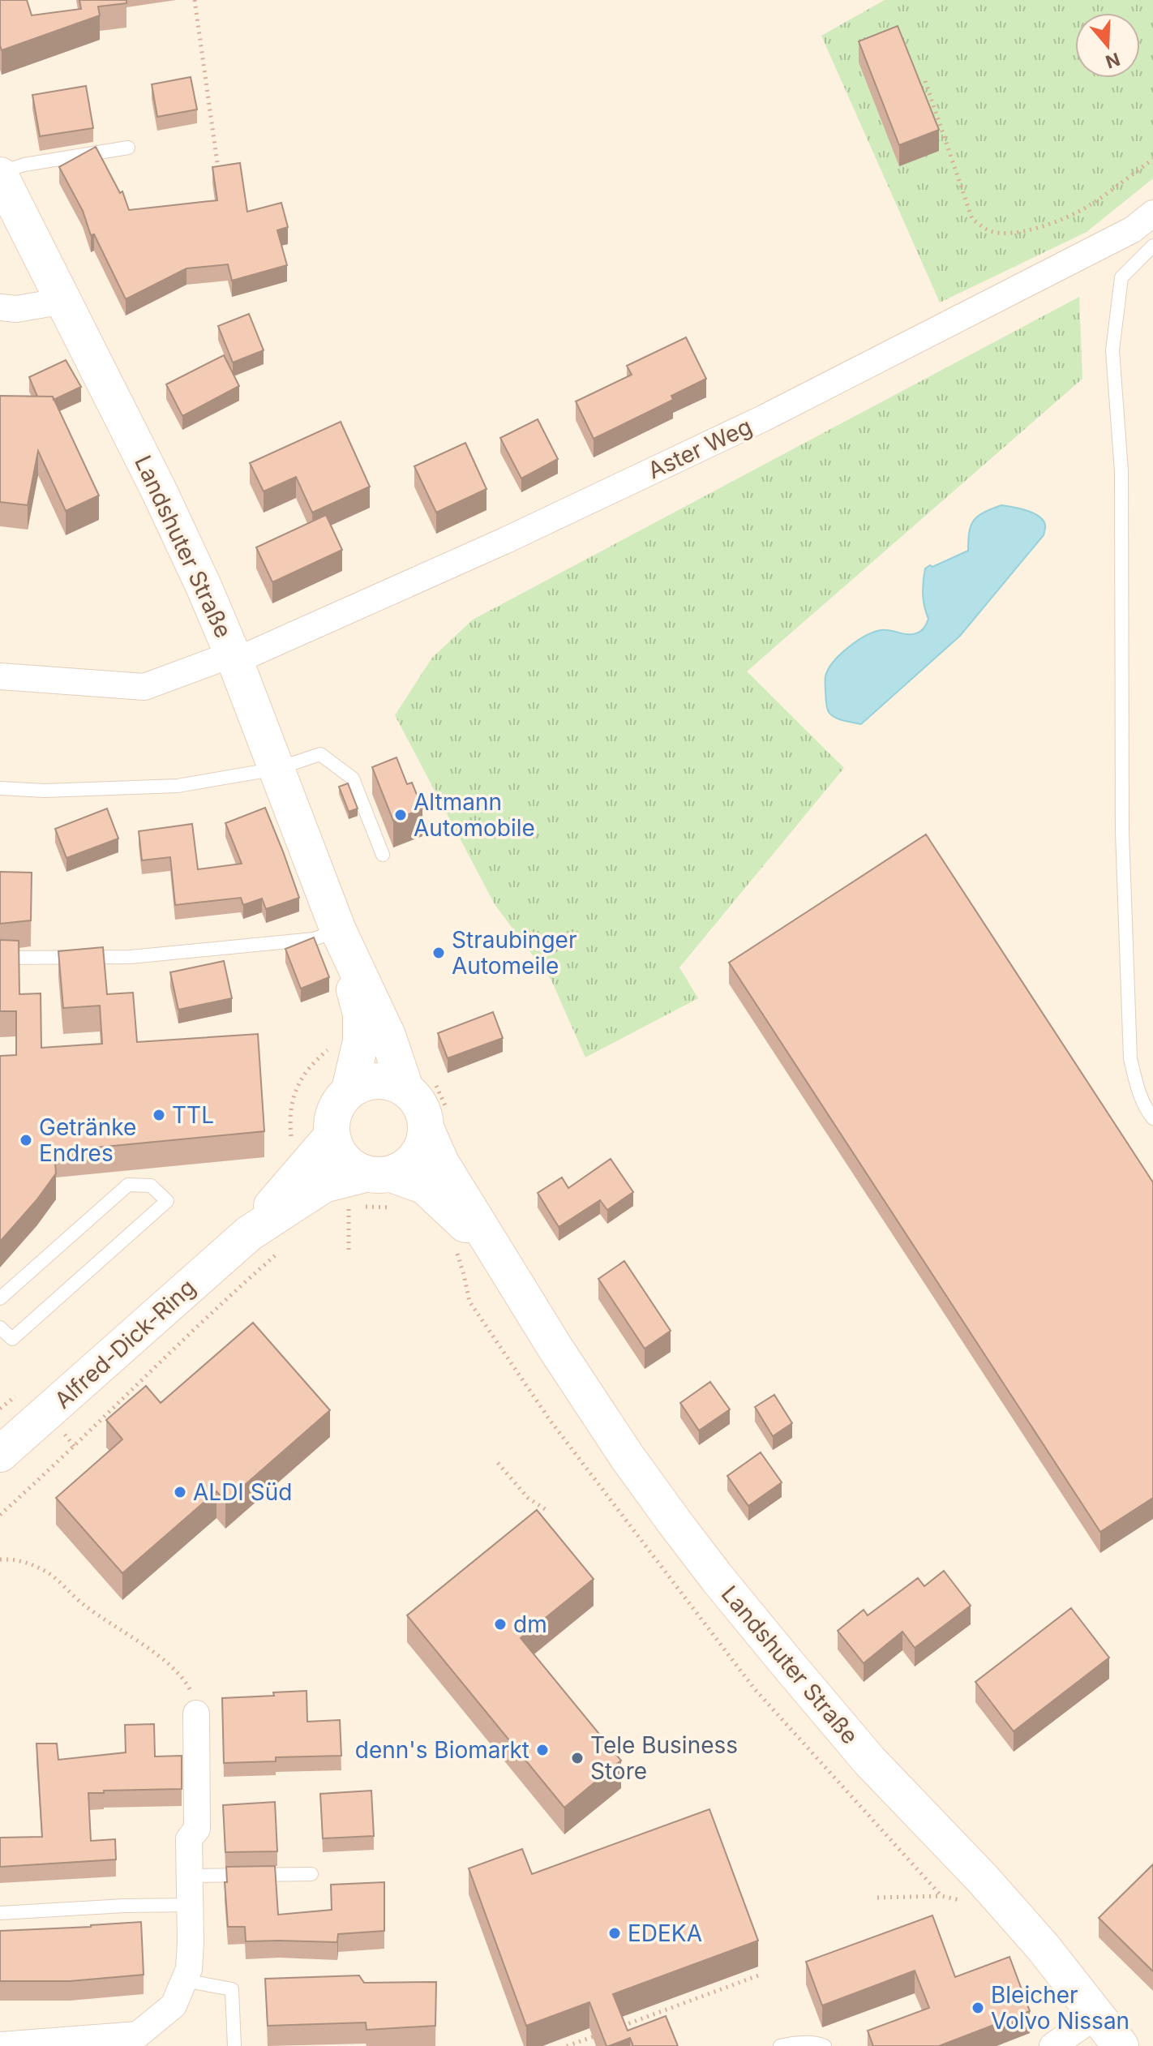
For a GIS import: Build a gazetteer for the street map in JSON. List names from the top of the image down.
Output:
{
  "streets": {
    "main road": ["Landshuter Straße", "Alfred-Dick-Ring"],
    "street": ["Aster Weg"]
  },
  "crossings": [
    ["Aster Weg", "Landshuter Straße"],
    ["Landshuter Straße", "Alfred-Dick-Ring"]
  ],
  "places": [
    "Altmann Automobile",
    "Straubinger Automeile",
    "TTL",
    "Getränke Endres",
    "ALDI Süd",
    "dm",
    "denn's Biomarkt",
    "Tele Business Store",
    "EDEKA",
    "Bleicher Volvo Nissan"
  ],
  "north": "bottom"
}
